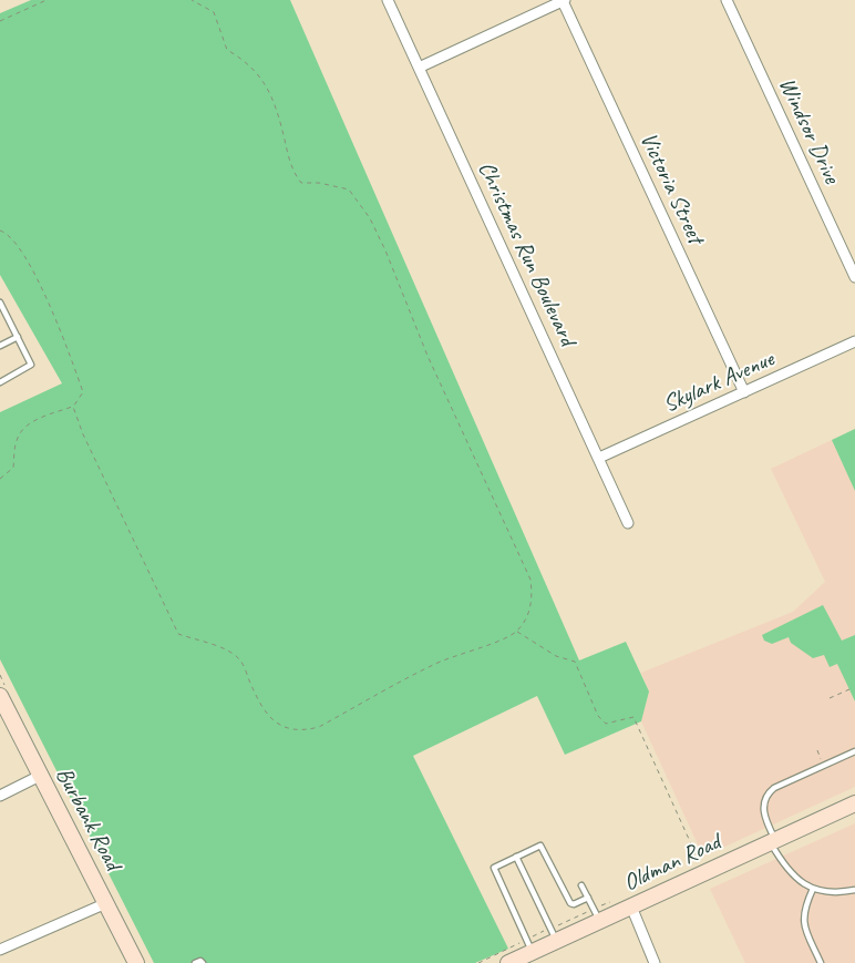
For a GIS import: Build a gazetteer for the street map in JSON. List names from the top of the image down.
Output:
{
  "streets": {
    "street": [
      "Windsor Drive",
      "Victoria Street",
      "Christmas Run Boulevard",
      "Skylark Avenue",
      "Burbank Road",
      "Oldman Road"
    ]
  },
  "crossings": [
    ["Victoria Street", "Skylark Avenue"],
    ["Christmas Run Boulevard", "Skylark Avenue"]
  ]
}
